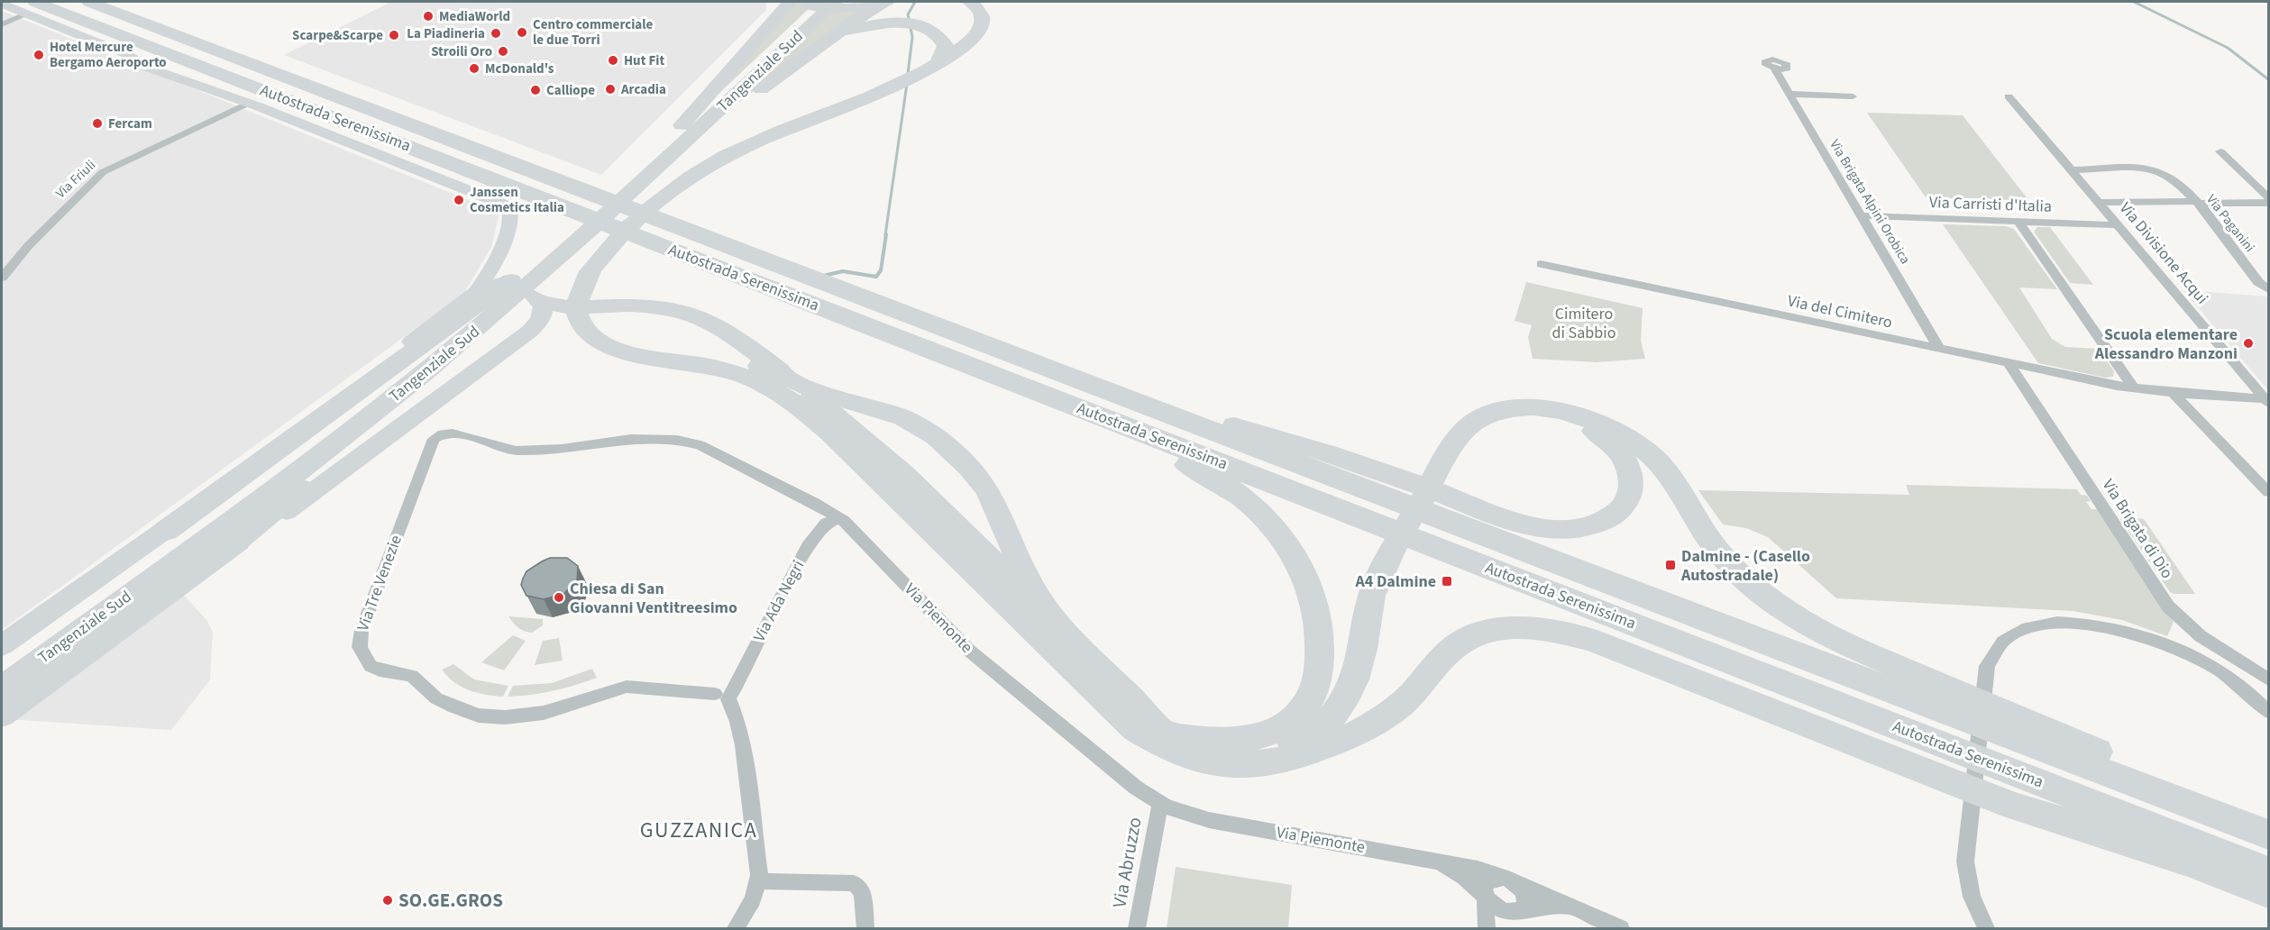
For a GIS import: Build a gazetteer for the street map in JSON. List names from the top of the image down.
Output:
{
  "streets": {
    "highway": ["Tangenziale Sud", "Autostrada Serenissima"],
    "street": [
      "Via Friuli",
      "Via Brigata Alpini Orobica",
      "Via Carristi d'Italia",
      "Via Paganini",
      "Via Divisione Acqui",
      "Via del Cimitero",
      "Via Brigata di Dio",
      "Via Tre Venezie",
      "Via Ada Negri",
      "Via Piemonte",
      "Via Abruzzo"
    ]
  },
  "crossings": [
    ["Via Brigata Alpini Orobica", "Via Carristi d'Italia"],
    ["Via Brigata Alpini Orobica", "Via del Cimitero"],
    ["Via Carristi d'Italia", "Via Divisione Acqui"],
    ["Via Paganini", "Via Divisione Acqui"],
    ["Via Divisione Acqui", "Via del Cimitero"],
    ["Via del Cimitero", "Via Brigata di Dio"],
    ["Via Tre Venezie", "Via Ada Negri"],
    ["Via Tre Venezie", "Via Piemonte"],
    ["Via Ada Negri", "Via Piemonte"],
    ["Via Piemonte", "Via Abruzzo"]
  ],
  "districts": ["GUZZANICA"],
  "parks": ["Cimitero di Sabbio"],
  "places": {
    "other": [
      "MediaWorld",
      "Centro commerciale le due Torri",
      "La Piadineria",
      "Scarpe&Scarpe",
      "Stroili Oro",
      "Hotel Mercure Bergamo Aeroporto",
      "Hut Fit",
      "McDonald's",
      "Arcadia",
      "Calliope",
      "Fercam",
      "Janssen Cosmetics Italia",
      "Scuola elementare Alessandro Manzoni",
      "Chiesa di San Giovanni Ventitreesimo",
      "SO.GE.GROS"
    ],
    "transit": ["Dalmine - (Casello Autostradale)", "A4 Dalmine"]
  }
}
